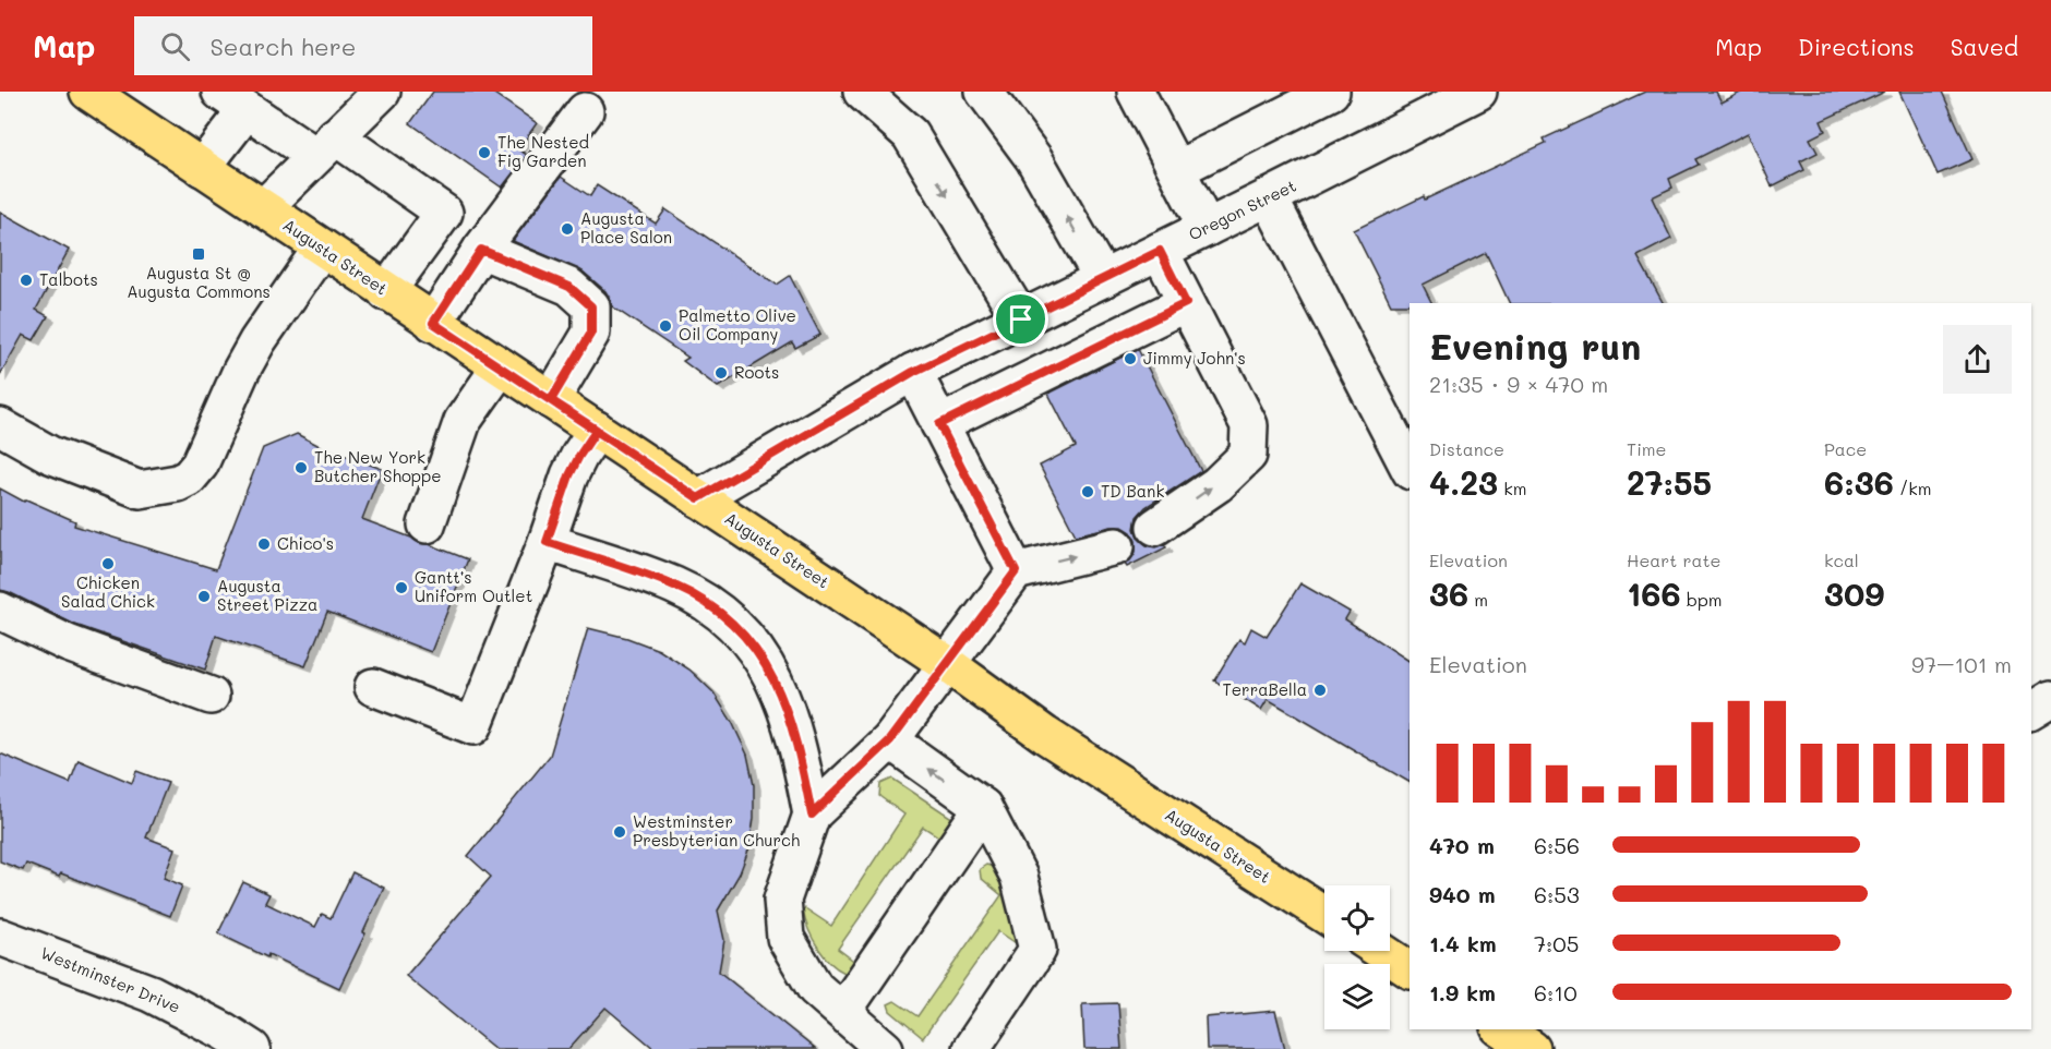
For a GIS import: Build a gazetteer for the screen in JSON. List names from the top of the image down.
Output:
{
  "streets": {
    "main road": ["Augusta Street"],
    "street": ["Oregon Street", "Westminster Drive"]
  },
  "crossings": [
    ["Oregon Street", "Augusta Street"]
  ],
  "places": {
    "other": [
      "The Nested Fig Garden",
      "Augusta Place Salon",
      "Talbots",
      "Palmetto Olive Oil Company",
      "Jimmy John's",
      "Roots",
      "The New York Butcher Shoppe",
      "TD Bank",
      "Chico's",
      "Chicken Salad Chick",
      "Gantt's Uniform Outlet",
      "Augusta Street Pizza",
      "TerraBella",
      "Westminster Presbyterian Church"
    ],
    "transit": ["Augusta St @ Augusta Commons"]
  },
  "page": {
    "header": "Map",
    "search": "Search here",
    "nav": ["Map", "Directions", "Saved"],
    "heading": ["Evening run", "21:35 · 9 × 470 m"],
    "stats": [
      ["Distance", "4.23 km"],
      ["Time", "27:55"],
      ["Pace", "6:36 /km"],
      ["Elevation", "36 m"],
      ["Heart rate", "166 bpm"],
      ["kcal", "309"]
    ],
    "chart": ["Elevation", "97–101 m"],
    "list": [
      {
        "name": "470 m",
        "note": "6:56"
      },
      {
        "name": "940 m",
        "note": "6:53"
      },
      {
        "name": "1.4 km",
        "note": "7:05"
      },
      {
        "name": "1.9 km",
        "note": "6:10"
      }
    ]
  }
}
